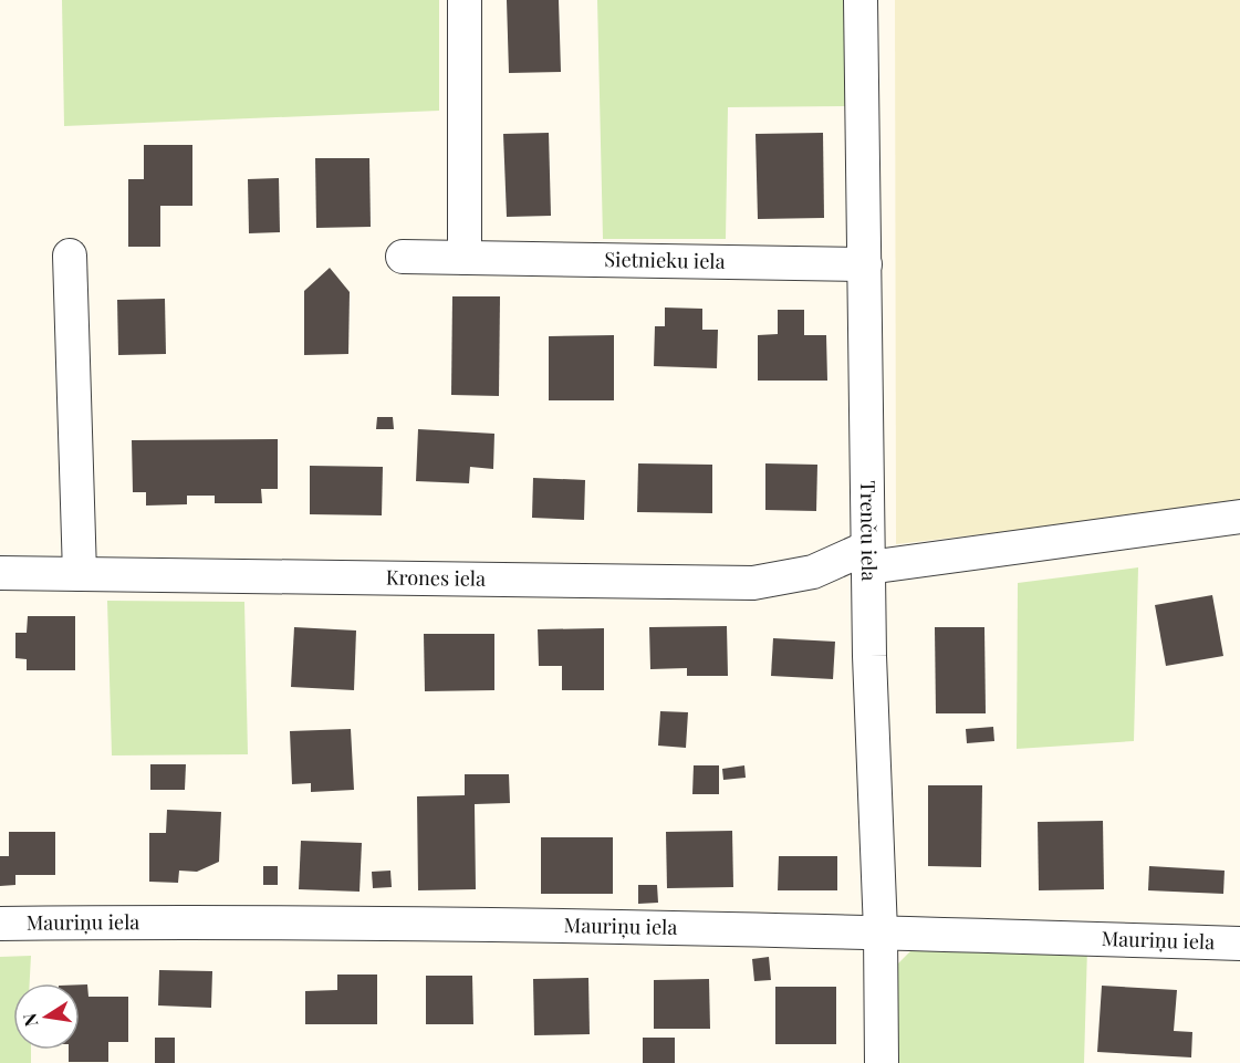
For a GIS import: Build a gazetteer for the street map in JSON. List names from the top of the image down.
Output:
{
  "streets": {
    "street": [
      "Sietnieku iela",
      "Trenču iela",
      "Krones iela",
      "Mauriņu iela"
    ]
  },
  "crossings": [
    ["Sietnieku iela", "Trenču iela"],
    ["Trenču iela", "Krones iela"],
    ["Trenču iela", "Mauriņu iela"]
  ],
  "north": "left"
}
